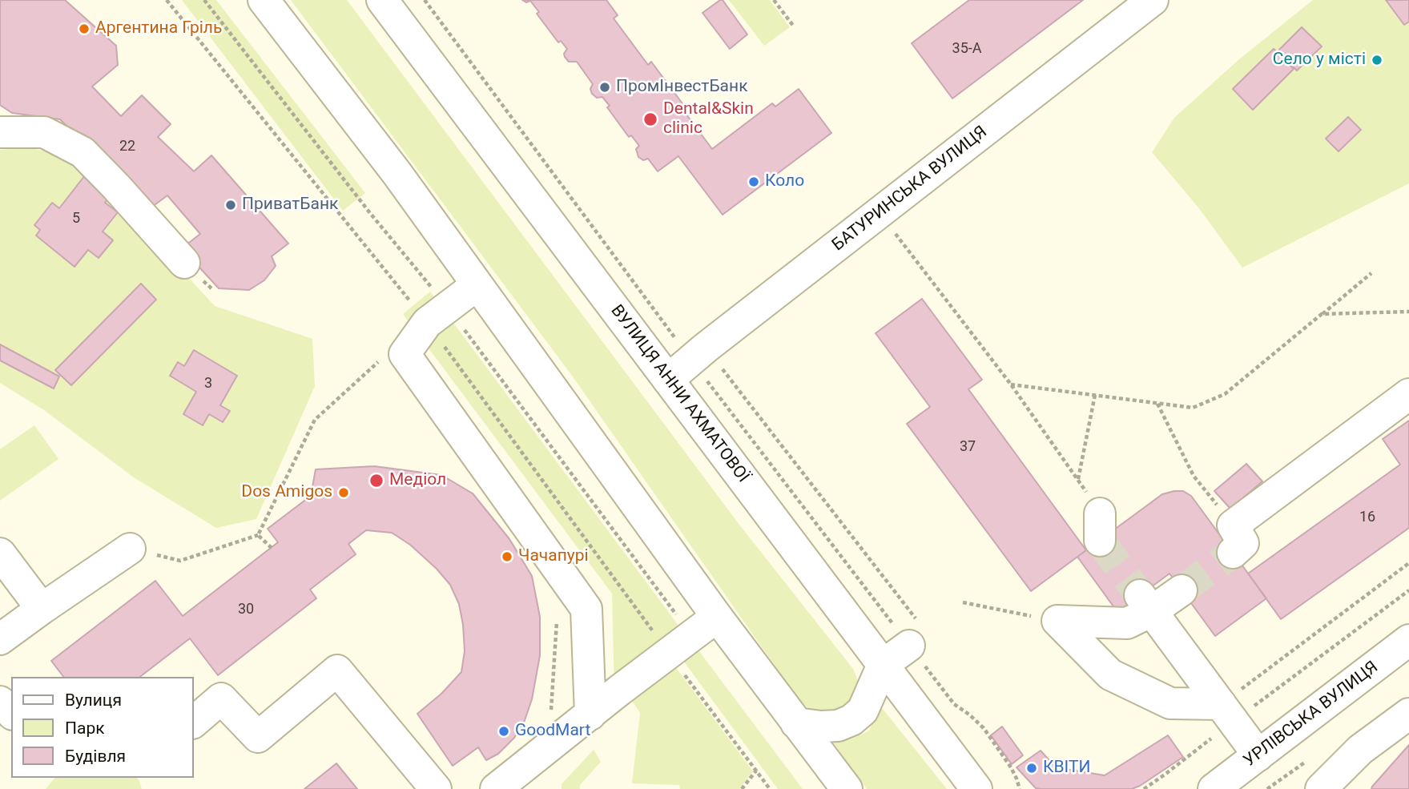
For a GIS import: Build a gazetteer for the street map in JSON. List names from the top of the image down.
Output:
{
  "streets": {
    "main road": ["БАТУРИНСЬКА ВУЛИЦЯ", "ВУЛИЦЯ АННИ АХМАТОВОЇ", "УРЛІВСЬКА ВУЛИЦЯ"]
  },
  "crossings": [
    ["БАТУРИНСЬКА ВУЛИЦЯ", "ВУЛИЦЯ АННИ АХМАТОВОЇ"]
  ],
  "places": [
    "Аргентина Гріль",
    "Село у місті",
    "ПромІнвестБанк",
    "Dental&Skin clinic",
    "Коло",
    "ПриватБанк",
    "Медіол",
    "Dos Amigos",
    "Чачапурі",
    "GoodMart",
    "КВІТИ"
  ],
  "house_numbers": [
    "35-А",
    "22",
    "5",
    "3",
    "37",
    "16",
    "30"
  ],
  "legend": ["Вулиця", "Парк", "Будівля"]
}
